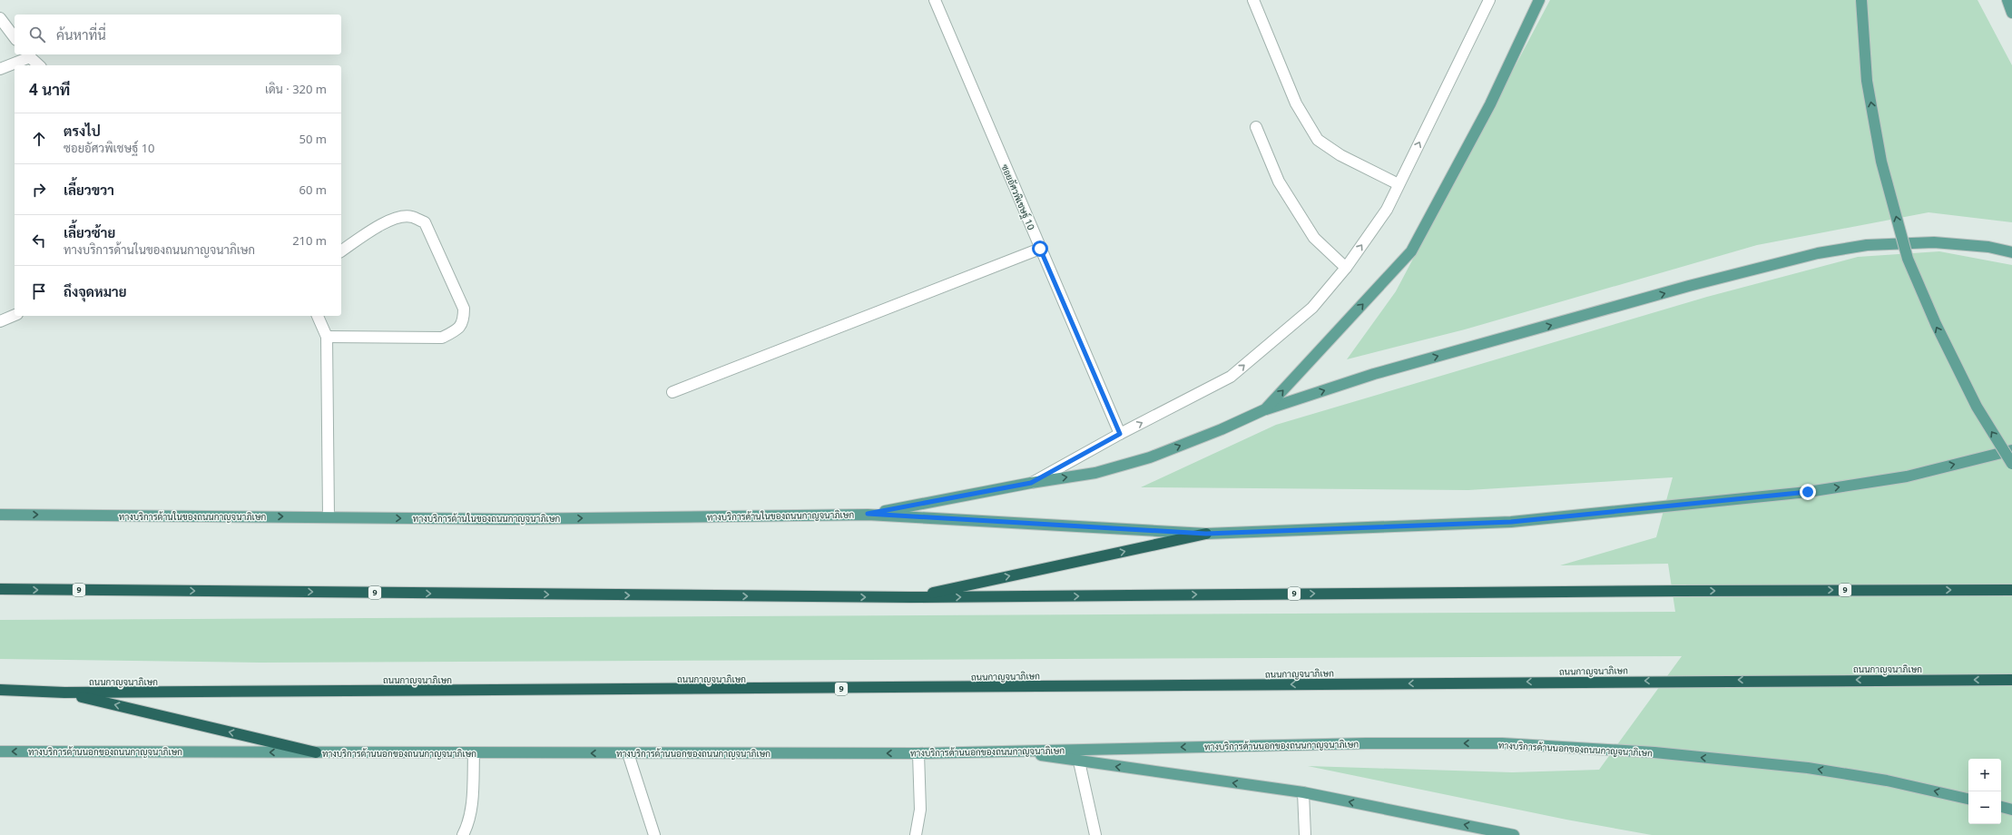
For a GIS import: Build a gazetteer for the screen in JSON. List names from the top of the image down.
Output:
{
  "streets": {
    "highway": ["9", "ถนนกาญจนาภิเษก"],
    "main road": ["ทางบริการด้านในของถนนกาญจนาภิเษก", "ทางบริการด้านนอกของถนนกาญจนาภิเษก"],
    "street": ["ซอยอัศวพิเชษฐ์ 10"]
  },
  "one_way": ["ทางบริการด้านในของถนนกาญจนาภิเษก", "ทางบริการด้านนอกของถนนกาญจนาภิเษก"],
  "page": {
    "search": "ค้นหาที่นี่",
    "heading": ["4 นาที", "เดิน · 320 m"],
    "list": [
      ["ตรงไป", "ซอยอัศวพิเชษฐ์ 10", "50 m"],
      ["เลี้ยวขวา", "60 m"],
      ["เลี้ยวซ้าย", "ทางบริการด้านในของถนนกาญจนาภิเษก", "210 m"],
      "ถึงจุดหมาย"
    ],
    "map_buttons": ["+", "−"]
  }
}
